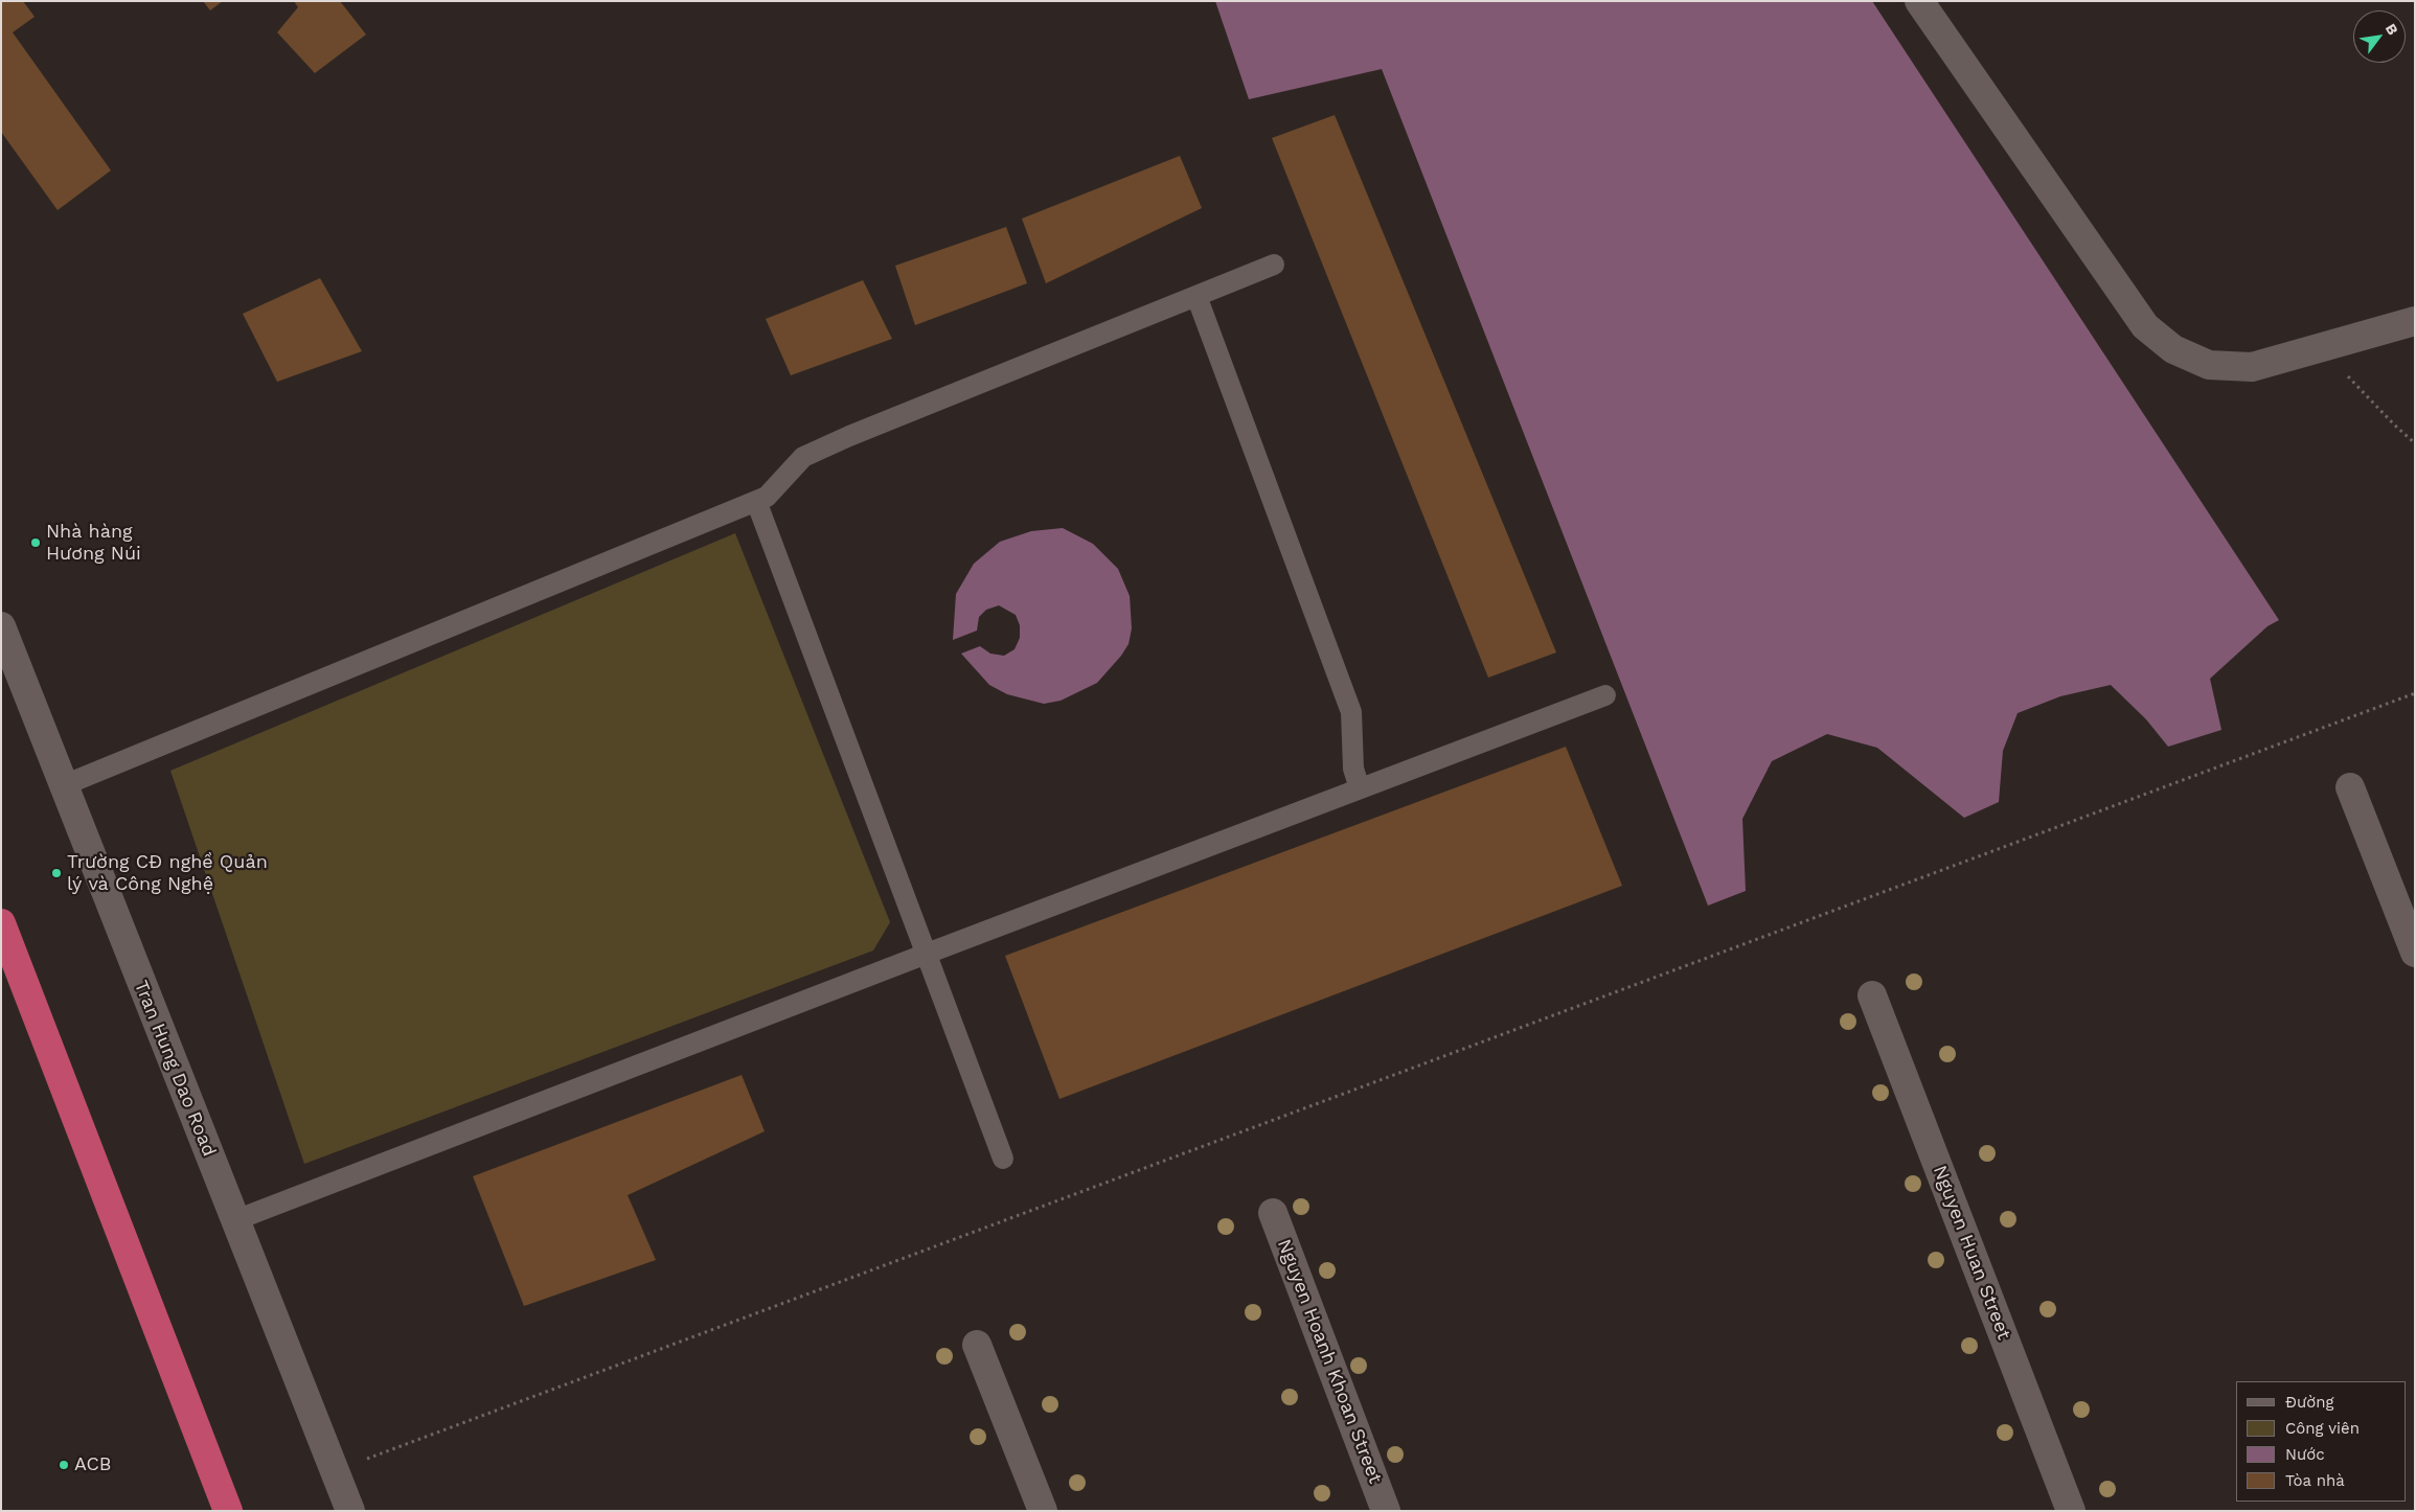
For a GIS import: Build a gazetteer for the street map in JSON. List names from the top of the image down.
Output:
{
  "streets": {
    "street": ["Tran Hung Dao Road", "Nguyen Huan Street", "Nguyen Hoanh Khoan Street"]
  },
  "places": ["Nhà hàng Hương Núi", "Trường CĐ nghề Quản lý và Công Nghệ", "ACB"],
  "legend": [
    "Đường",
    "Công viên",
    "Nước",
    "Tòa nhà"
  ],
  "north": "top right"
}
